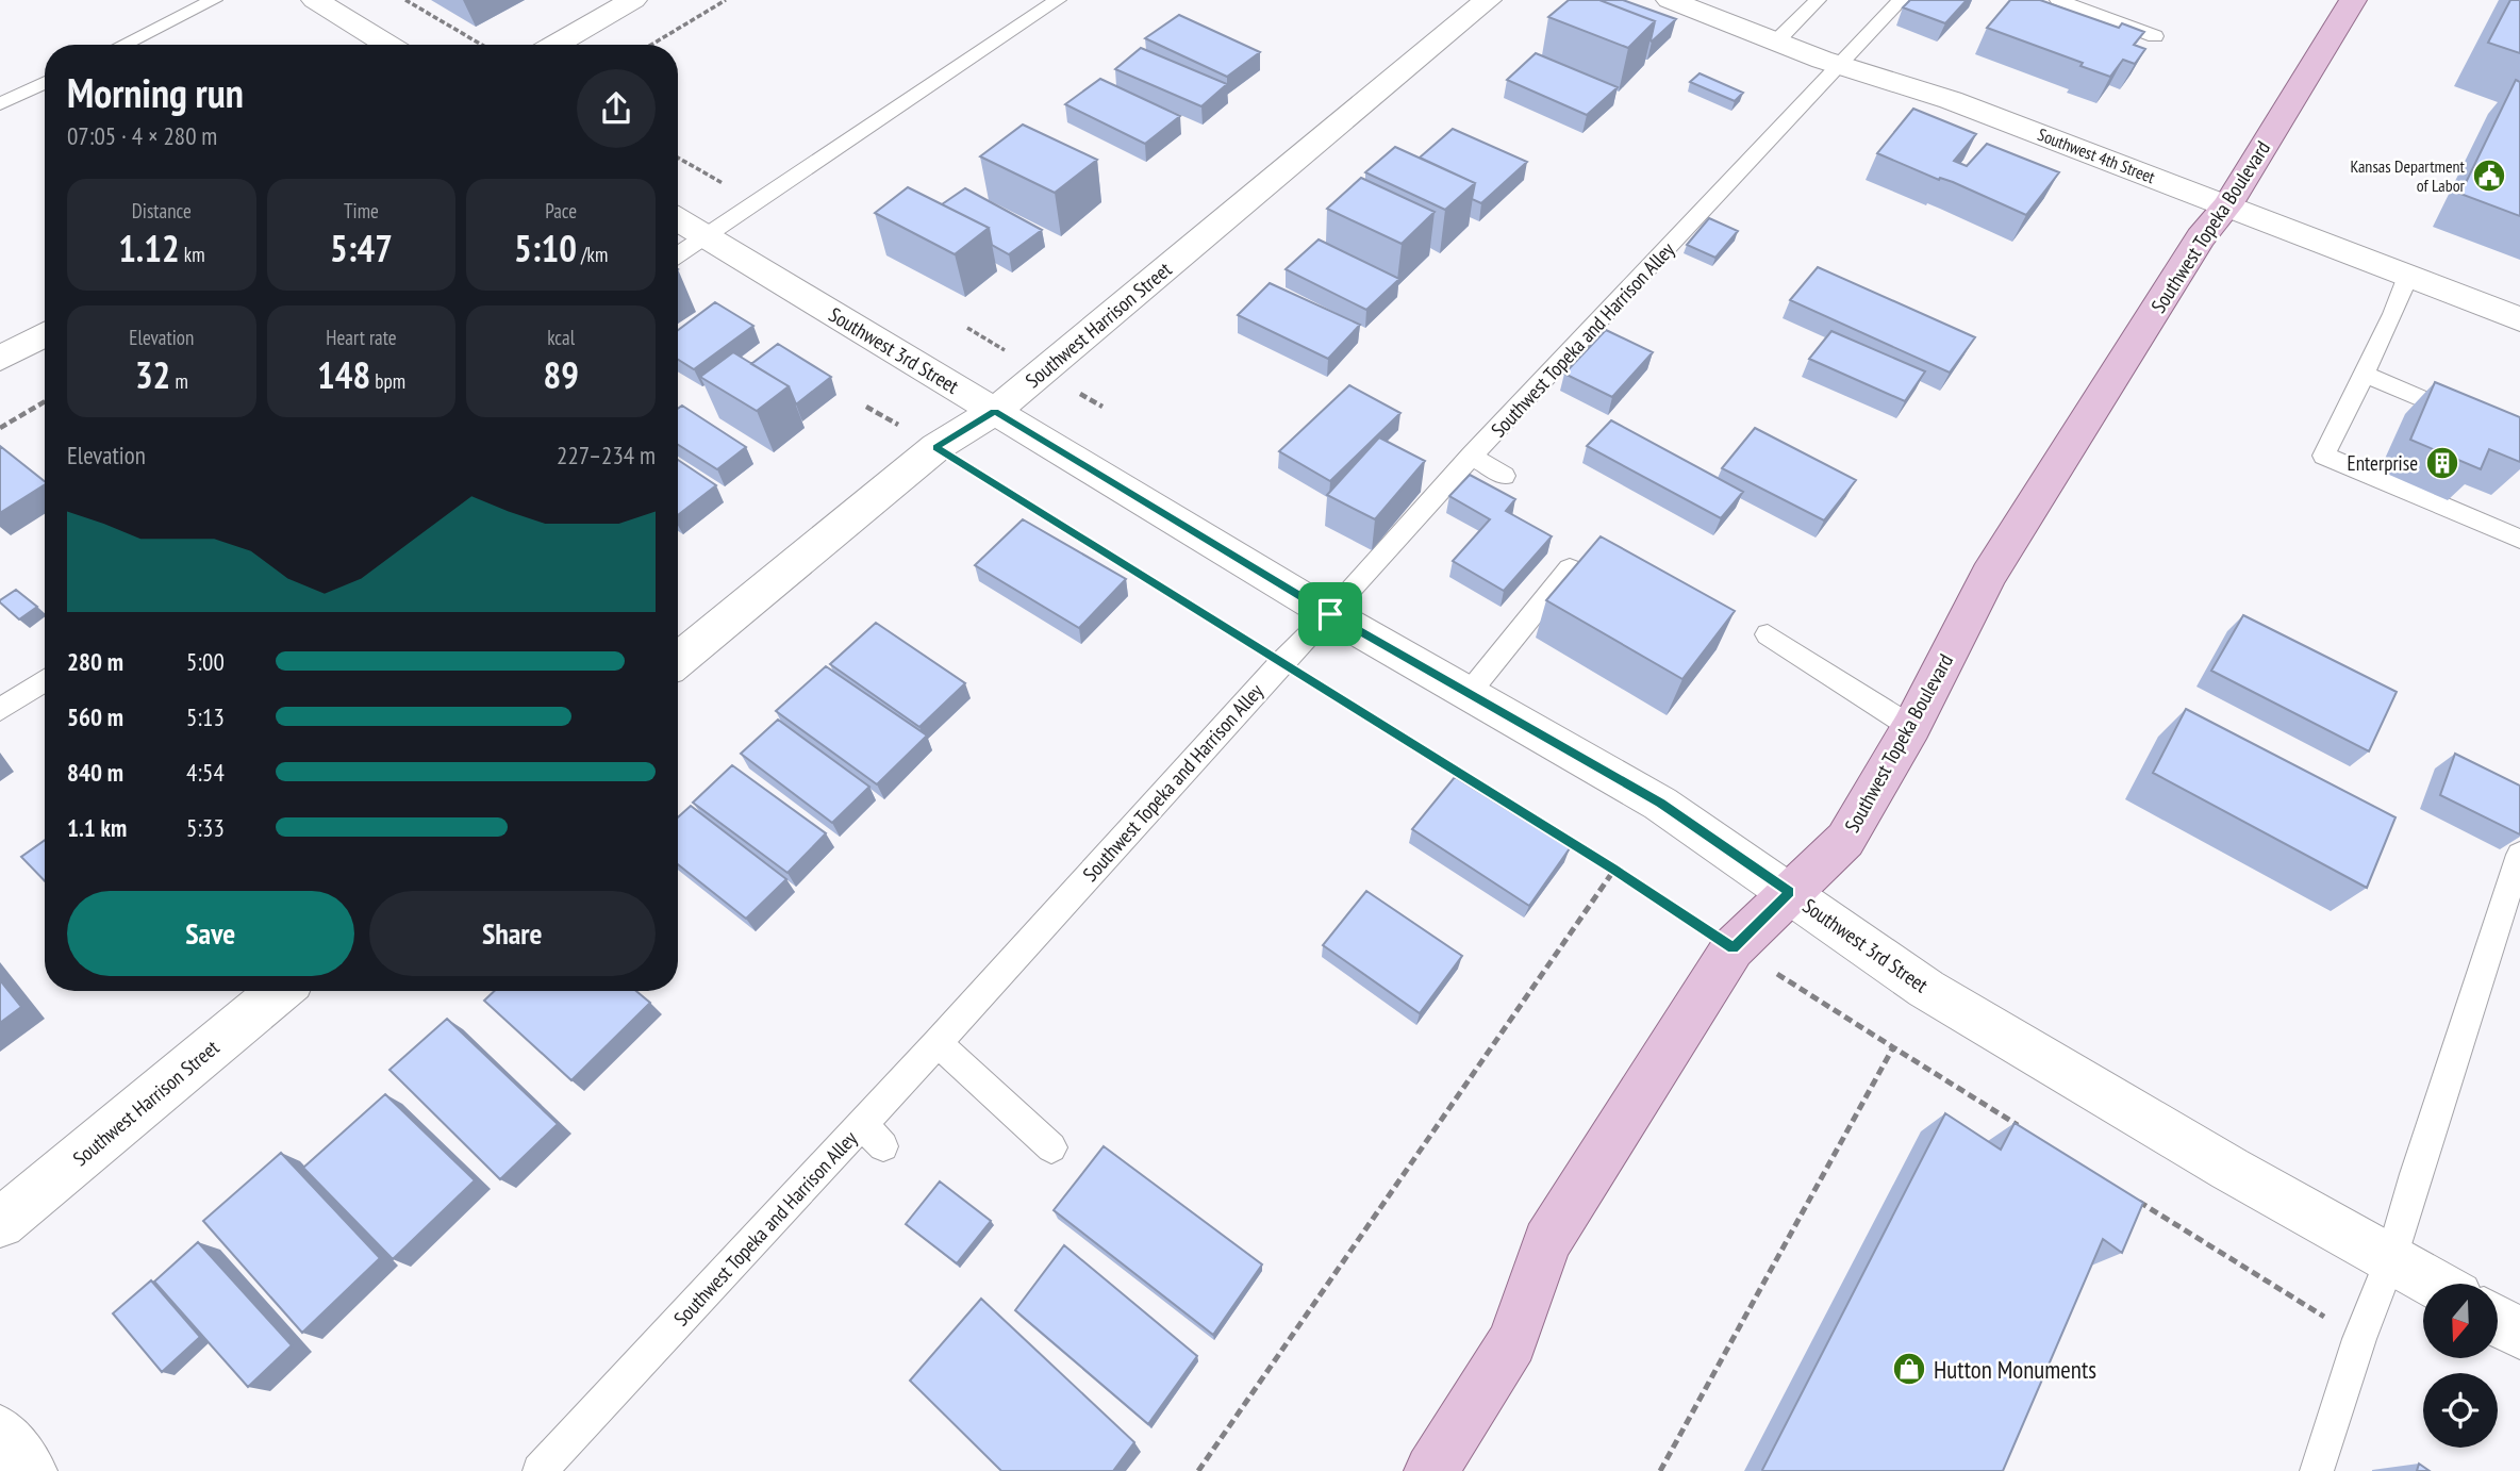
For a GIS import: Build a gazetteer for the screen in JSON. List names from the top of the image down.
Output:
{
  "streets": {
    "main road": ["Southwest Topeka Boulevard"],
    "street": ["Southwest 4th Street", "Southwest Harrison Street", "Southwest 3rd Street"],
    "lane": ["Southwest Topeka and Harrison Alley"]
  },
  "crossings": [
    ["Southwest 4th Street", "Southwest Topeka Boulevard"],
    ["Southwest 4th Street", "Southwest Topeka and Harrison Alley"],
    ["Southwest Topeka Boulevard", "Southwest 3rd Street"],
    ["Southwest Harrison Street", "Southwest 3rd Street"],
    ["Southwest Topeka and Harrison Alley", "Southwest 3rd Street"]
  ],
  "places": {
    "public building": ["Kansas Department of Labor"],
    "building": ["Enterprise"],
    "shop": ["Hutton Monuments"]
  },
  "north": "bottom",
  "page": {
    "heading": ["Morning run", "07:05 · 4 × 280 m"],
    "stats": [
      ["Distance", "1.12 km"],
      ["Time", "5:47"],
      ["Pace", "5:10 /km"],
      ["Elevation", "32 m"],
      ["Heart rate", "148 bpm"],
      ["kcal", "89"]
    ],
    "chart": ["Elevation", "227–234 m"],
    "list": [
      {
        "name": "280 m",
        "note": "5:00"
      },
      {
        "name": "560 m",
        "note": "5:13"
      },
      {
        "name": "840 m",
        "note": "4:54"
      },
      {
        "name": "1.1 km",
        "note": "5:33"
      }
    ],
    "buttons": ["Save", "Share"]
  }
}
